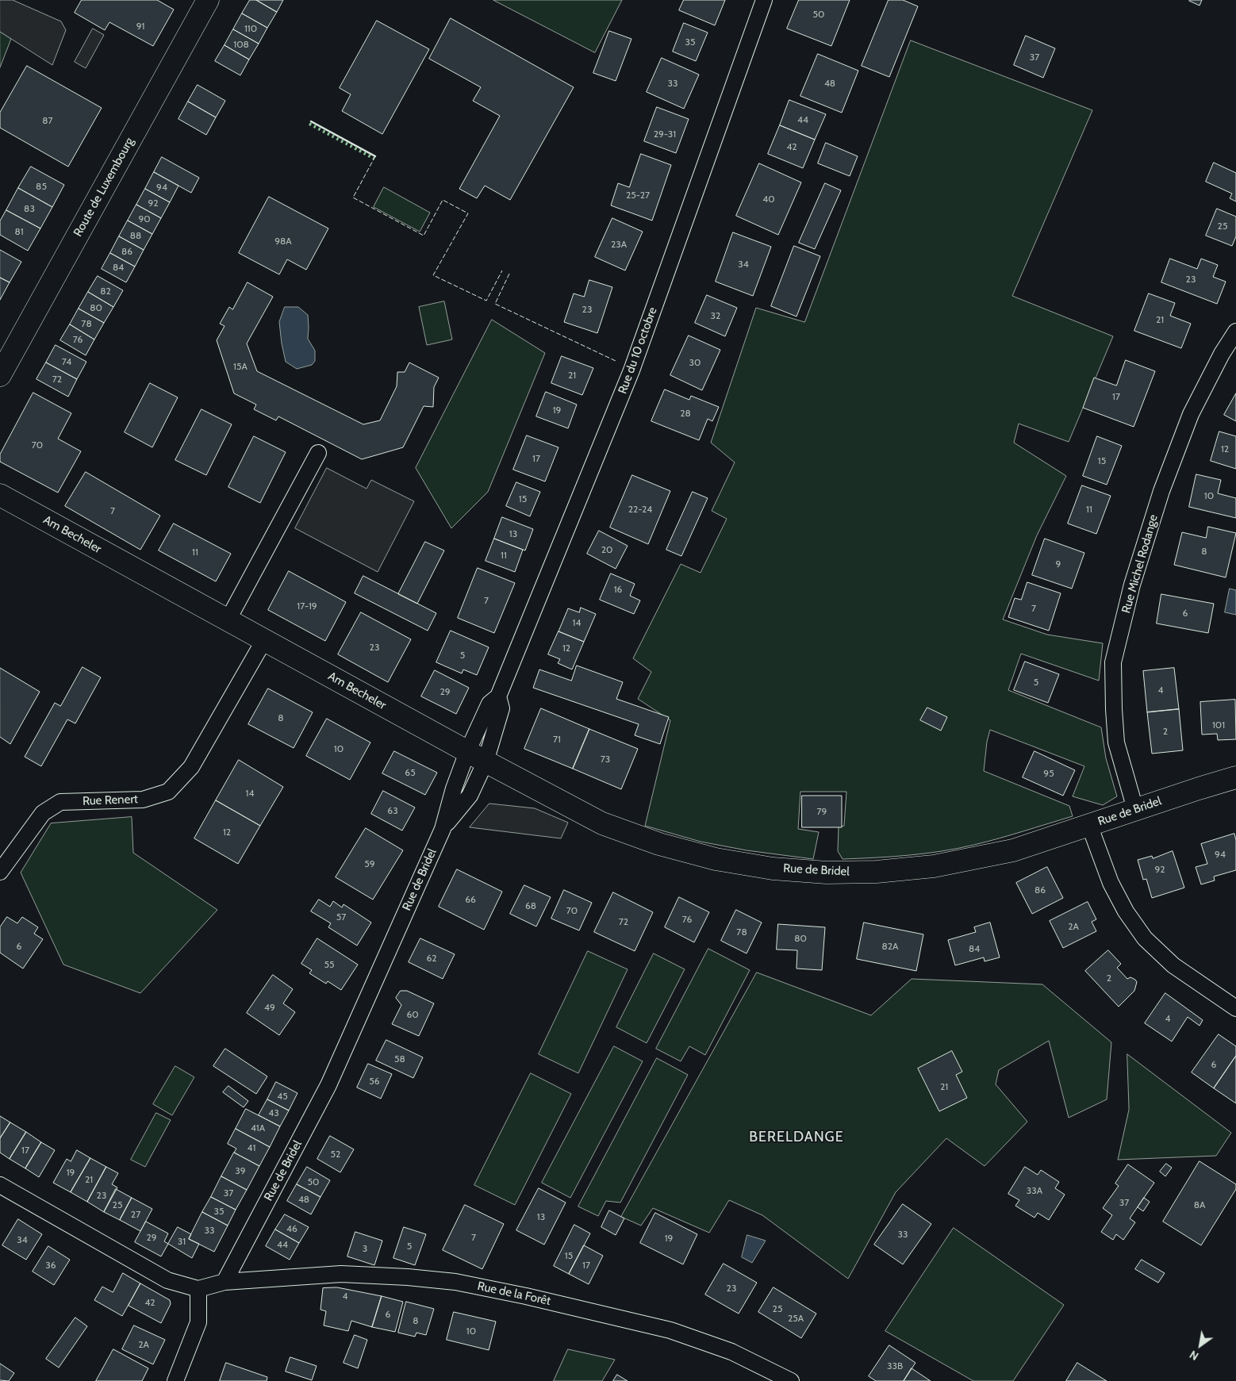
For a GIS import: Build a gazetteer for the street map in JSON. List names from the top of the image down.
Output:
{
  "streets": {
    "main road": ["Route de Luxembourg", "Am Becheler", "Rue de Bridel"],
    "street": [
      "Rue du 10 octobre",
      "Rue Michel Rodange",
      "Rue Renert",
      "Rue de la Forêt"
    ]
  },
  "crossings": [
    ["Rue du 10 octobre", "Am Becheler"],
    ["Rue du 10 octobre", "Rue de Bridel"],
    ["Am Becheler", "Rue Renert"],
    ["Am Becheler", "Rue de Bridel"],
    ["Rue Michel Rodange", "Rue de Bridel"],
    ["Rue de Bridel", "Rue de la Forêt"]
  ],
  "districts": ["BERELDANGE"],
  "house_numbers": [
    "50",
    "91",
    "110",
    "35",
    "108",
    "37",
    "33",
    "48",
    "44",
    "87",
    "29-31",
    "42",
    "85",
    "94",
    "25-27",
    "40",
    "92",
    "83",
    "90",
    "25",
    "81",
    "88",
    "98A",
    "23A",
    "86",
    "34",
    "84",
    "23",
    "82",
    "80",
    "23",
    "32",
    "21",
    "78",
    "76",
    "74",
    "30",
    "15A",
    "21",
    "72",
    "17",
    "19",
    "28",
    "70",
    "12",
    "17",
    "15",
    "10",
    "15",
    "22-24",
    "11",
    "7",
    "13",
    "20",
    "8",
    "11",
    "11",
    "9",
    "16",
    "7",
    "17-19",
    "7",
    "6",
    "14",
    "23",
    "12",
    "5",
    "5",
    "4",
    "29",
    "8",
    "101",
    "2",
    "71",
    "10",
    "73",
    "65",
    "95",
    "14",
    "63",
    "79",
    "12",
    "94",
    "59",
    "92",
    "86",
    "66",
    "68",
    "70",
    "57",
    "76",
    "72",
    "2A",
    "78",
    "80",
    "6",
    "82A",
    "84",
    "62",
    "55",
    "2",
    "49",
    "60",
    "4",
    "58",
    "6",
    "56",
    "21",
    "45",
    "43",
    "41A",
    "41",
    "17",
    "52",
    "39",
    "19",
    "21",
    "50",
    "33A",
    "37",
    "23",
    "48",
    "37",
    "25",
    "8A",
    "35",
    "27",
    "13",
    "46",
    "33",
    "33",
    "29",
    "7",
    "19",
    "34",
    "31",
    "44",
    "5",
    "3",
    "15",
    "36",
    "17",
    "23",
    "4",
    "42",
    "25",
    "6",
    "25A",
    "8",
    "10",
    "2A",
    "33B"
  ],
  "north": "bottom left"
}
